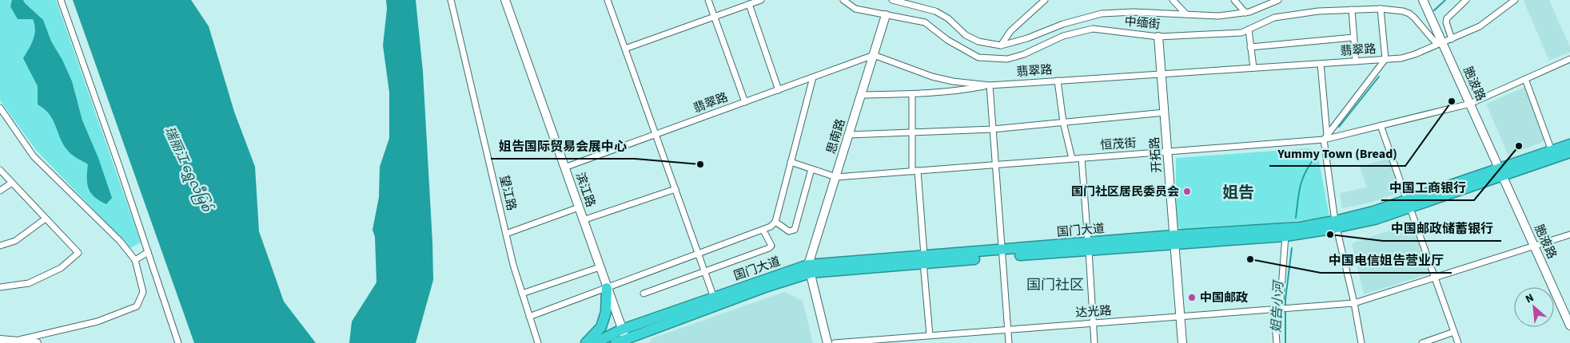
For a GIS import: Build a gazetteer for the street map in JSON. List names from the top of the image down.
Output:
{
  "streets": {
    "highway": ["国门大道"],
    "street": [
      "中缅街",
      "翡翠路",
      "胞波路",
      "思南路",
      "恒茂街",
      "开拓路",
      "滨江路",
      "望江路",
      "胞液路",
      "达光路"
    ]
  },
  "crossings": [
    ["中缅街", "翡翠路"],
    ["中缅街", "胞波路"],
    ["中缅街", "思南路"],
    ["中缅街", "开拓路"],
    ["翡翠路", "胞波路"],
    ["翡翠路", "思南路"],
    ["翡翠路", "开拓路"],
    ["翡翠路", "滨江路"],
    ["胞波路", "恒茂街"],
    ["胞波路", "国门大道"],
    ["胞波路", "胞液路"],
    ["思南路", "恒茂街"],
    ["思南路", "国门大道"],
    ["恒茂街", "开拓路"],
    ["开拓路", "国门大道"],
    ["开拓路", "达光路"],
    ["滨江路", "国门大道"],
    ["国门大道", "胞液路"],
    ["胞液路", "达光路"]
  ],
  "districts": ["姐告", "国门社区"],
  "water": ["瑞丽江 ရွှေလီမြစ်", "姐告小河"],
  "places": [
    "Yummy Town (Bread)",
    "中国工商银行",
    "姐告国际贸易会展中心",
    "国门社区居民委员会",
    "中国邮政储蓄银行",
    "中国电信姐告营业厅",
    "中国邮政"
  ],
  "north": "top left"
}
